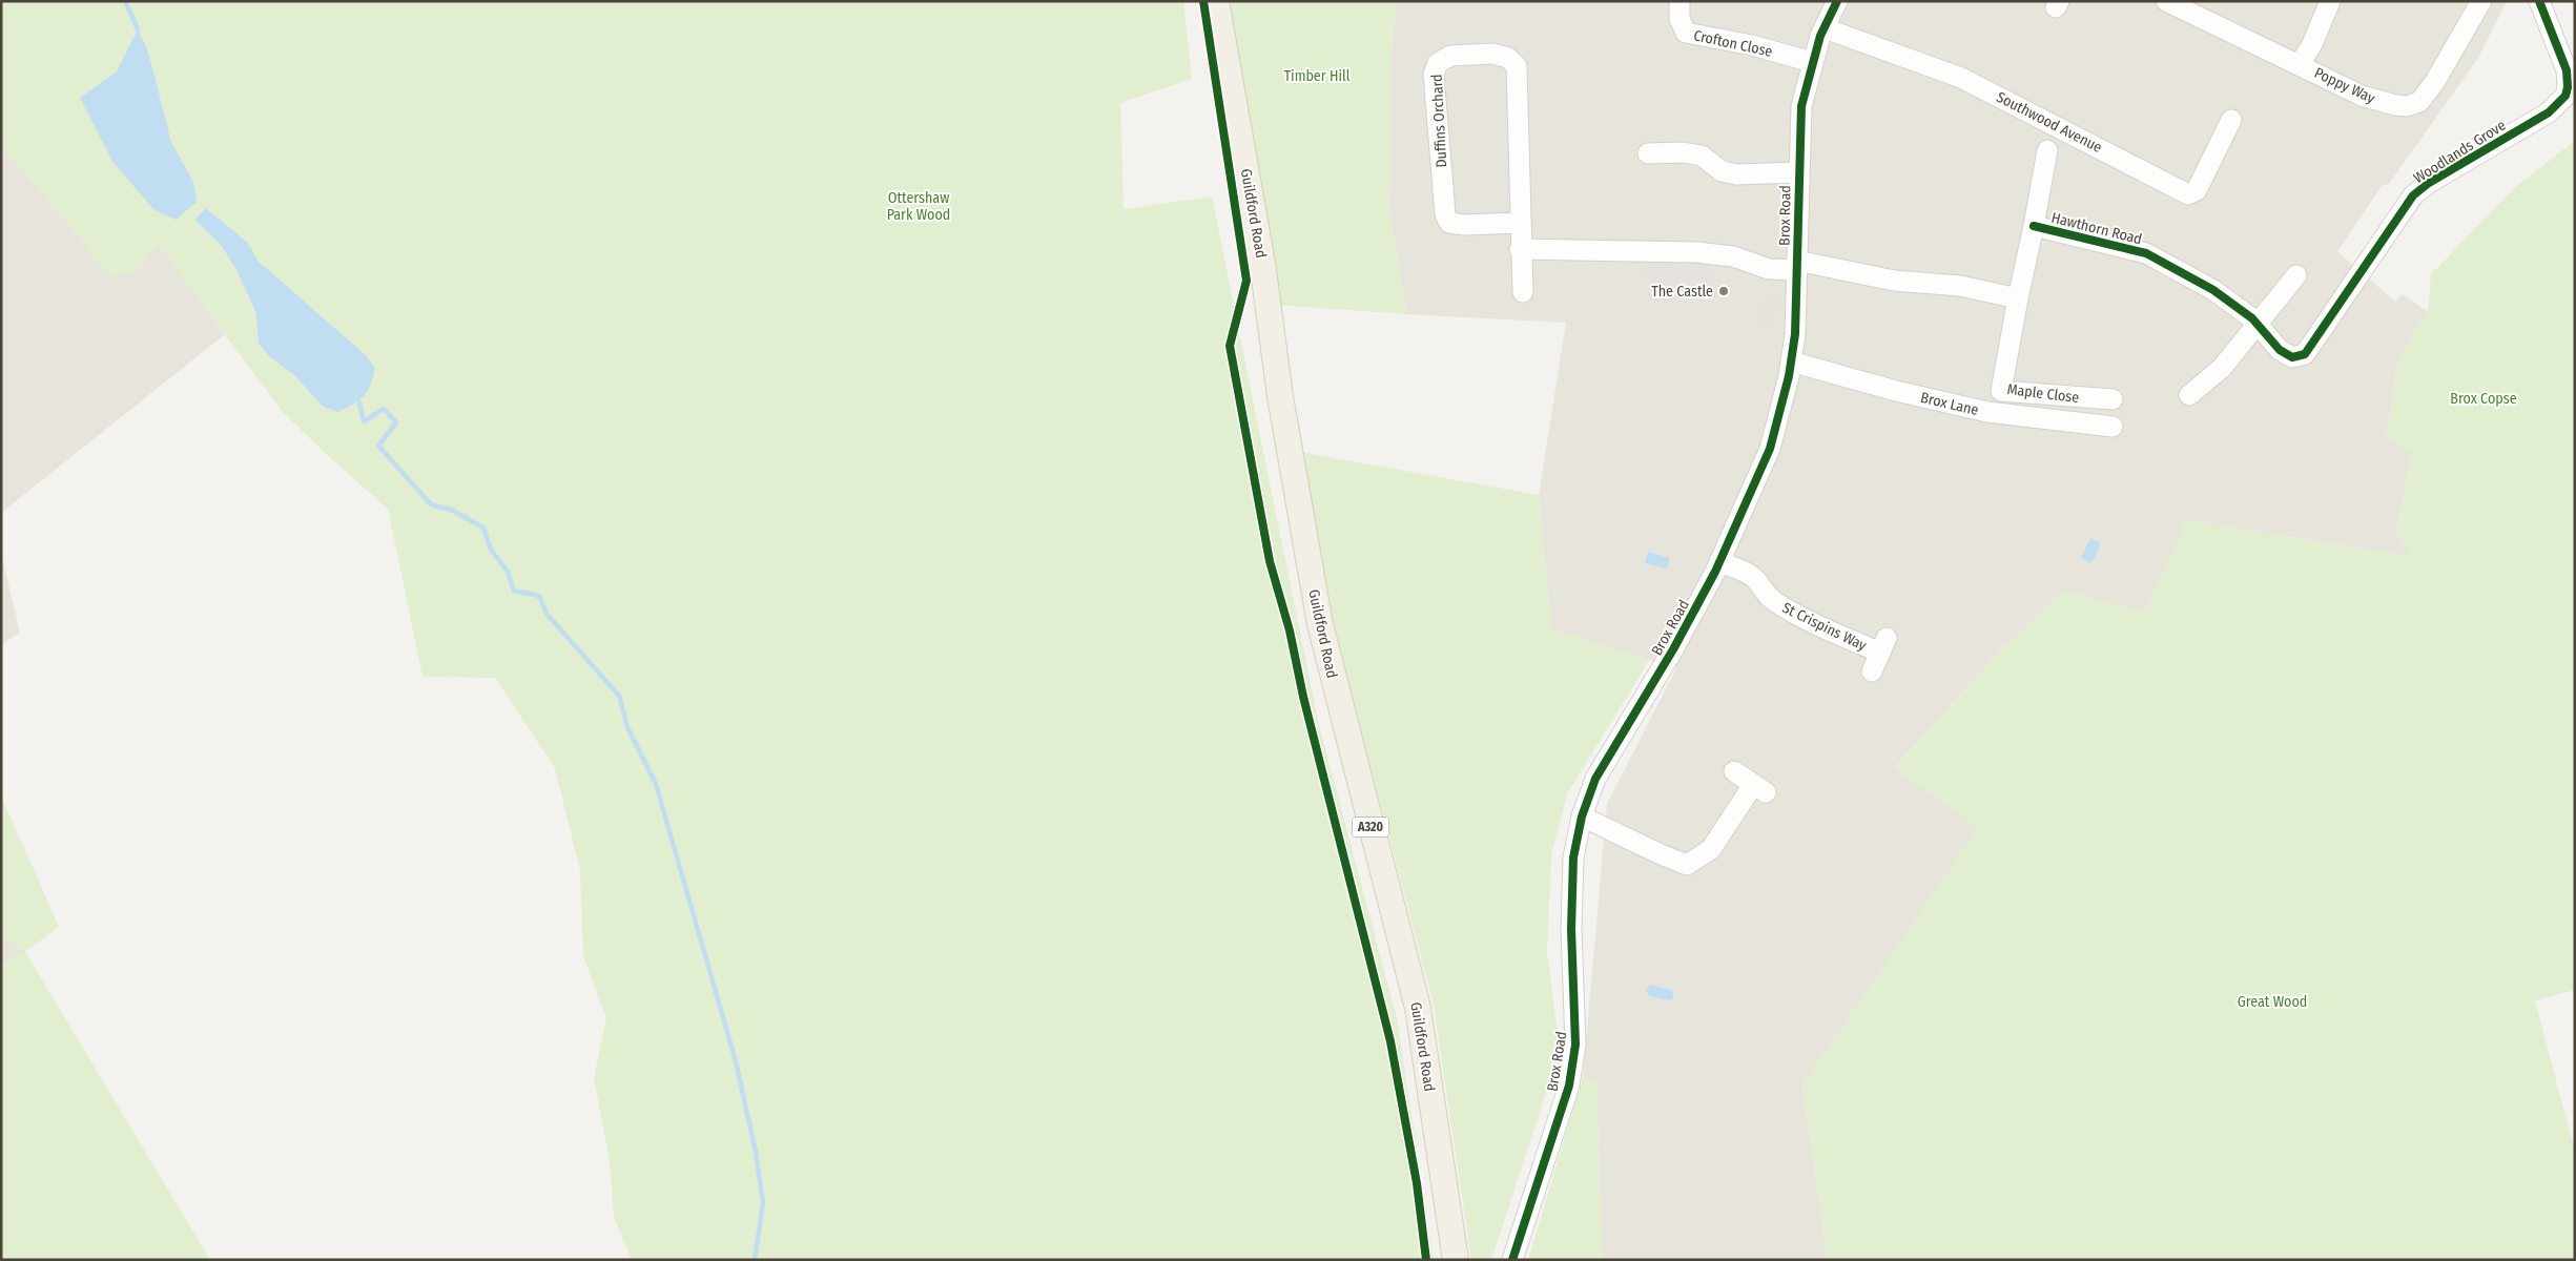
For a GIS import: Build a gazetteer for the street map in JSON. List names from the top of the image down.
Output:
{
  "streets": {
    "main road": ["Guildford Road", "A320"],
    "street": [
      "Crofton Close",
      "Poppy Way",
      "Duffins Orchard",
      "Southwood Avenue",
      "Woodlands Grove",
      "Brox Road",
      "Hawthorn Road",
      "Maple Close",
      "Brox Lane",
      "St Crispins Way"
    ]
  },
  "crossings": [
    ["Crofton Close", "Brox Road"],
    ["Southwood Avenue", "Brox Road"],
    ["Woodlands Grove", "Hawthorn Road"],
    ["Brox Road", "Brox Lane"],
    ["Brox Road", "St Crispins Way"],
    ["Hawthorn Road", "Maple Close"]
  ],
  "parks": [
    "Timber Hill",
    "Ottershaw Park Wood",
    "Brox Copse",
    "Great Wood"
  ],
  "places": ["The Castle"]
}
